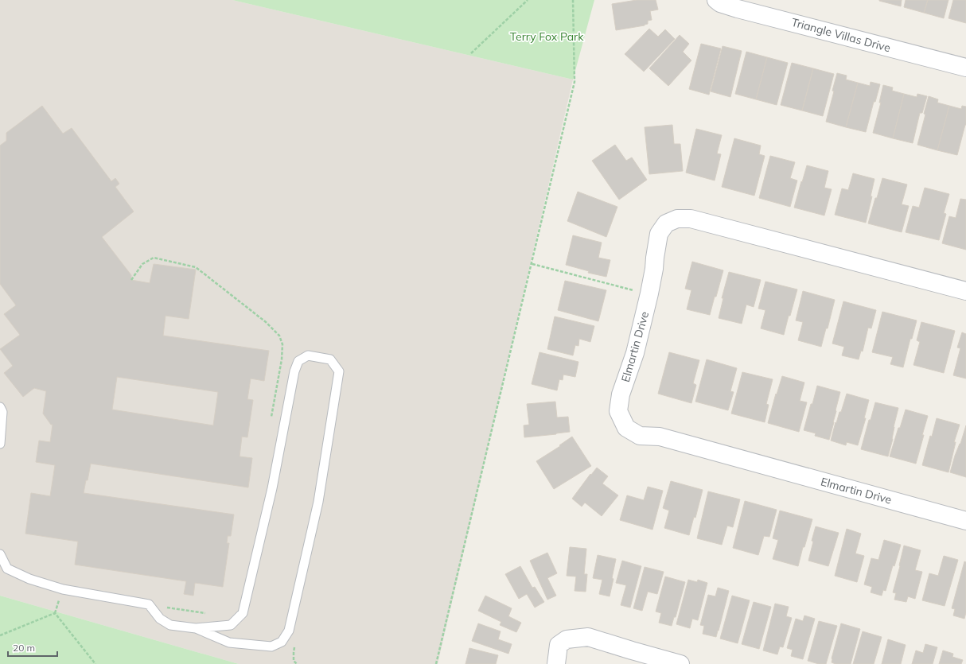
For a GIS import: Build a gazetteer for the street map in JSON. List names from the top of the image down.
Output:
{
  "streets": {
    "street": ["Triangle Villas Drive", "Elmartin Drive"]
  },
  "parks": ["Terry Fox Park"],
  "scale_bar": "20 m"
}
